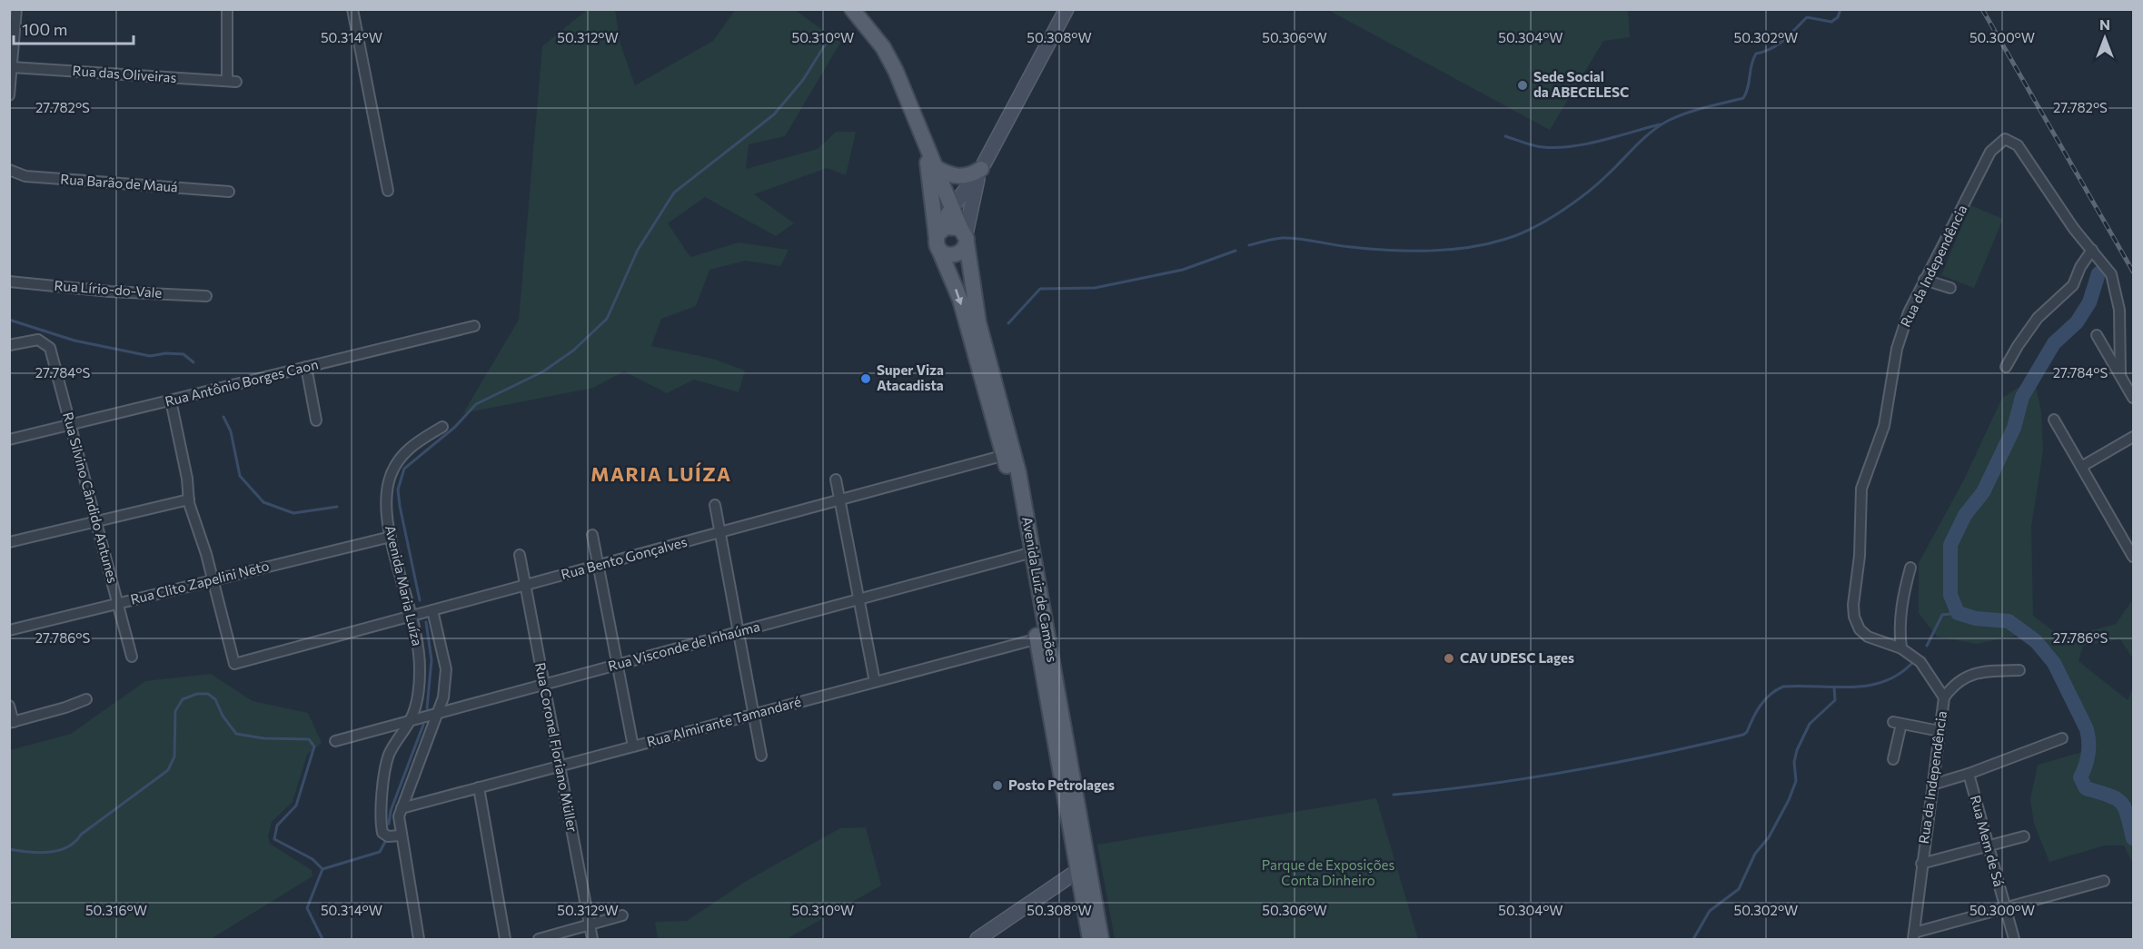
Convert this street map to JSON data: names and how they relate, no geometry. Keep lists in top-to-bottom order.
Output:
{
  "streets": {
    "main road": ["Avenida Luiz de Camões"],
    "street": [
      "Rua das Oliveiras",
      "Rua Barão de Mauá",
      "Rua da Independência",
      "Rua Lírio-do-Vale",
      "Rua Antônio Borges Caon",
      "Rua Silvino Cândido Antunes",
      "Rua Bento Gonçalves",
      "Rua Clito Zapelini Neto",
      "Avenida Maria Luíza",
      "Rua Visconde de Inhaúma",
      "Rua Almirante Tamandaré",
      "Rua Coronel Floriano Müller",
      "Rua Mem de Sá"
    ]
  },
  "crossings": [
    ["Rua Antônio Borges Caon", "Rua Silvino Cândido Antunes"],
    ["Rua Silvino Cândido Antunes", "Rua Clito Zapelini Neto"],
    ["Rua Bento Gonçalves", "Rua Clito Zapelini Neto"],
    ["Rua Bento Gonçalves", "Avenida Maria Luíza"],
    ["Rua Bento Gonçalves", "Avenida Luiz de Camões"],
    ["Rua Bento Gonçalves", "Rua Coronel Floriano Müller"],
    ["Rua Clito Zapelini Neto", "Avenida Maria Luíza"],
    ["Avenida Maria Luíza", "Rua Visconde de Inhaúma"],
    ["Avenida Maria Luíza", "Rua Almirante Tamandaré"],
    ["Avenida Luiz de Camões", "Rua Visconde de Inhaúma"],
    ["Avenida Luiz de Camões", "Rua Almirante Tamandaré"],
    ["Rua Visconde de Inhaúma", "Rua Coronel Floriano Müller"],
    ["Rua Almirante Tamandaré", "Rua Coronel Floriano Müller"]
  ],
  "districts": ["MARIA LUÍZA"],
  "parks": ["Parque de Exposições Conta Dinheiro"],
  "places": [
    "Sede Social da ABECELESC",
    "Super Viza Atacadista",
    "CAV UDESC Lages",
    "Posto Petrolages"
  ],
  "scale_bar": "100 m",
  "north": "top",
  "coordinates": [
    "50.314°W",
    "50.312°W",
    "50.310°W",
    "50.308°W",
    "50.306°W",
    "50.304°W",
    "50.302°W",
    "50.300°W",
    "27.782°S",
    "27.784°S",
    "27.786°S",
    "50.316°W"
  ]
}
